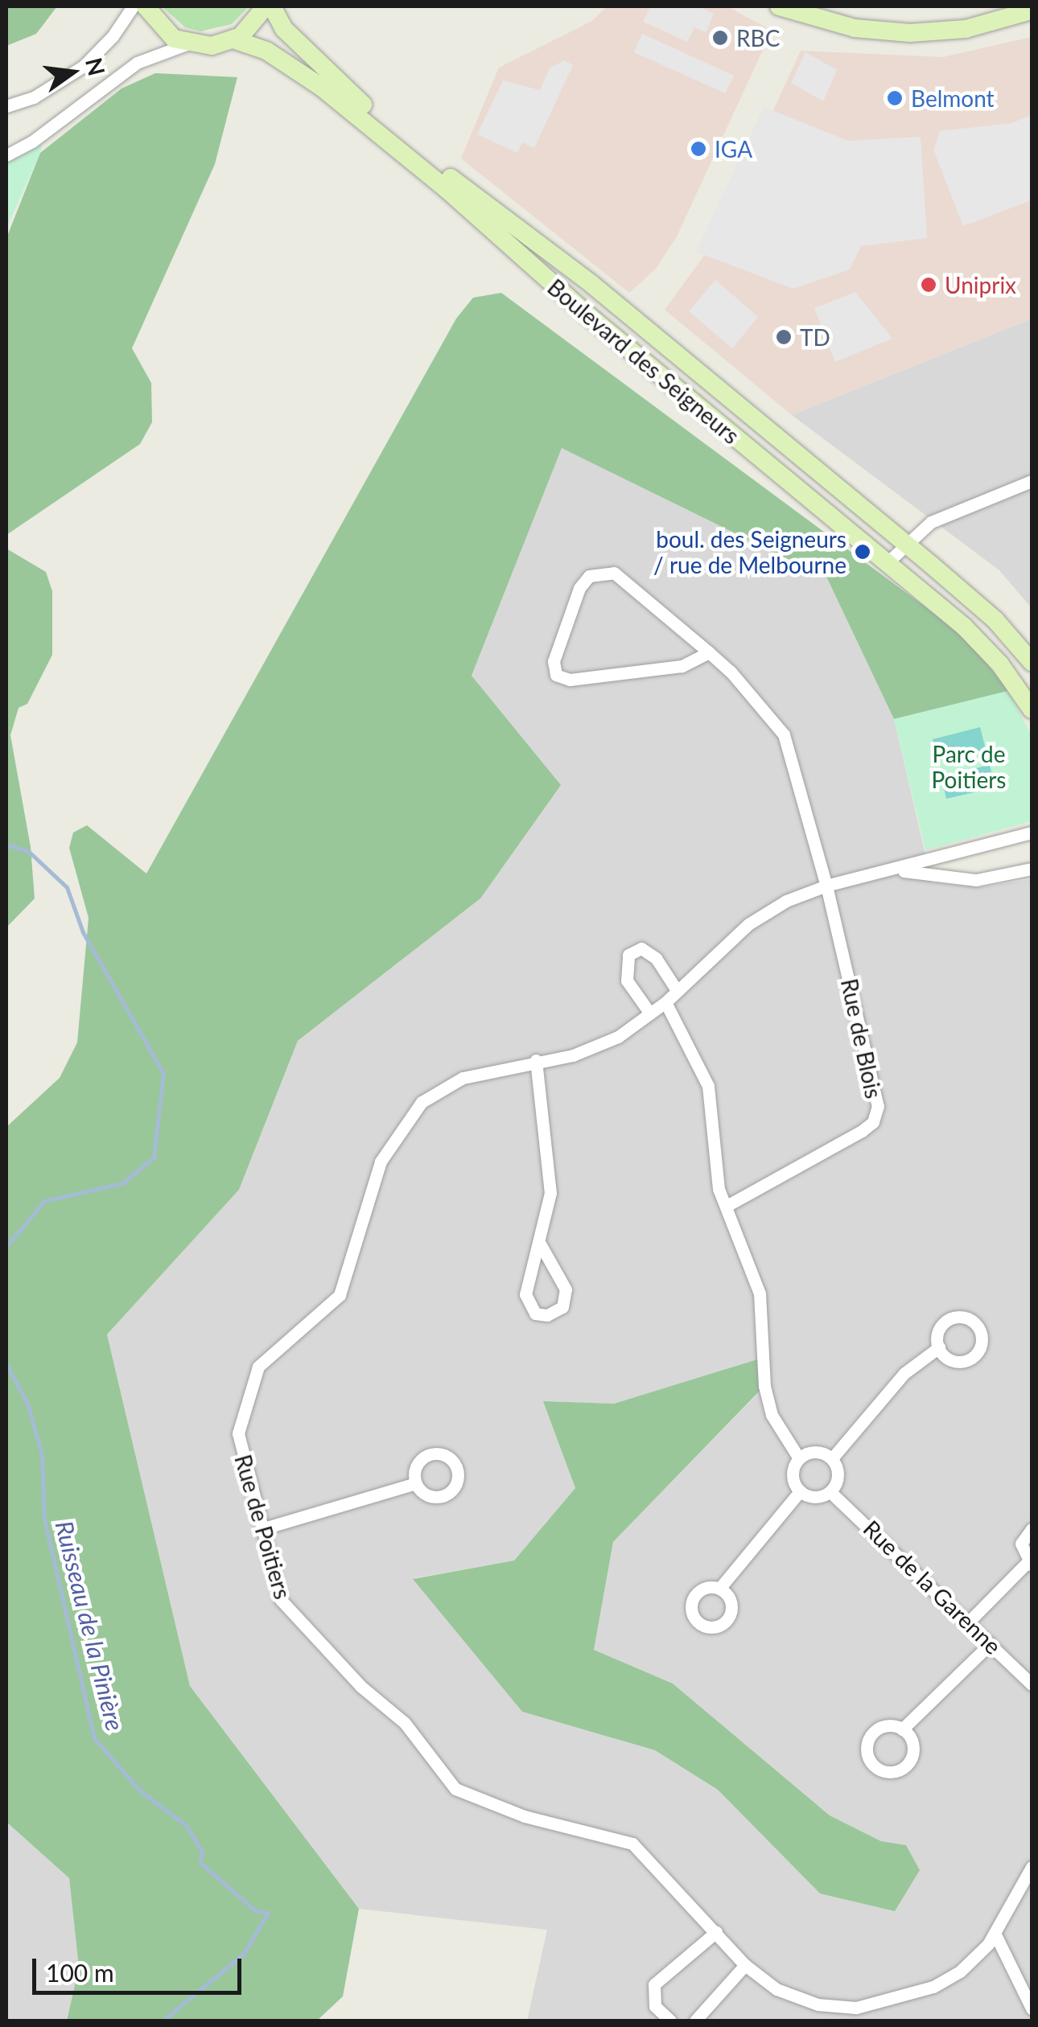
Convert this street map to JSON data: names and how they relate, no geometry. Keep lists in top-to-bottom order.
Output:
{
  "streets": {
    "street": [
      "Boulevard des Seigneurs",
      "Rue de Blois",
      "Rue de Poitiers",
      "Rue de la Garenne"
    ]
  },
  "crossings": [
    ["Rue de Blois", "Rue de Poitiers"]
  ],
  "water": ["Ruisseau de la Pinière"],
  "parks": ["Parc de Poitiers"],
  "places": [
    "RBC",
    "Belmont",
    "IGA",
    "Uniprix",
    "TD",
    "boul. des Seigneurs / rue de Melbourne"
  ],
  "scale_bar": "100 m",
  "north": "right"
}
